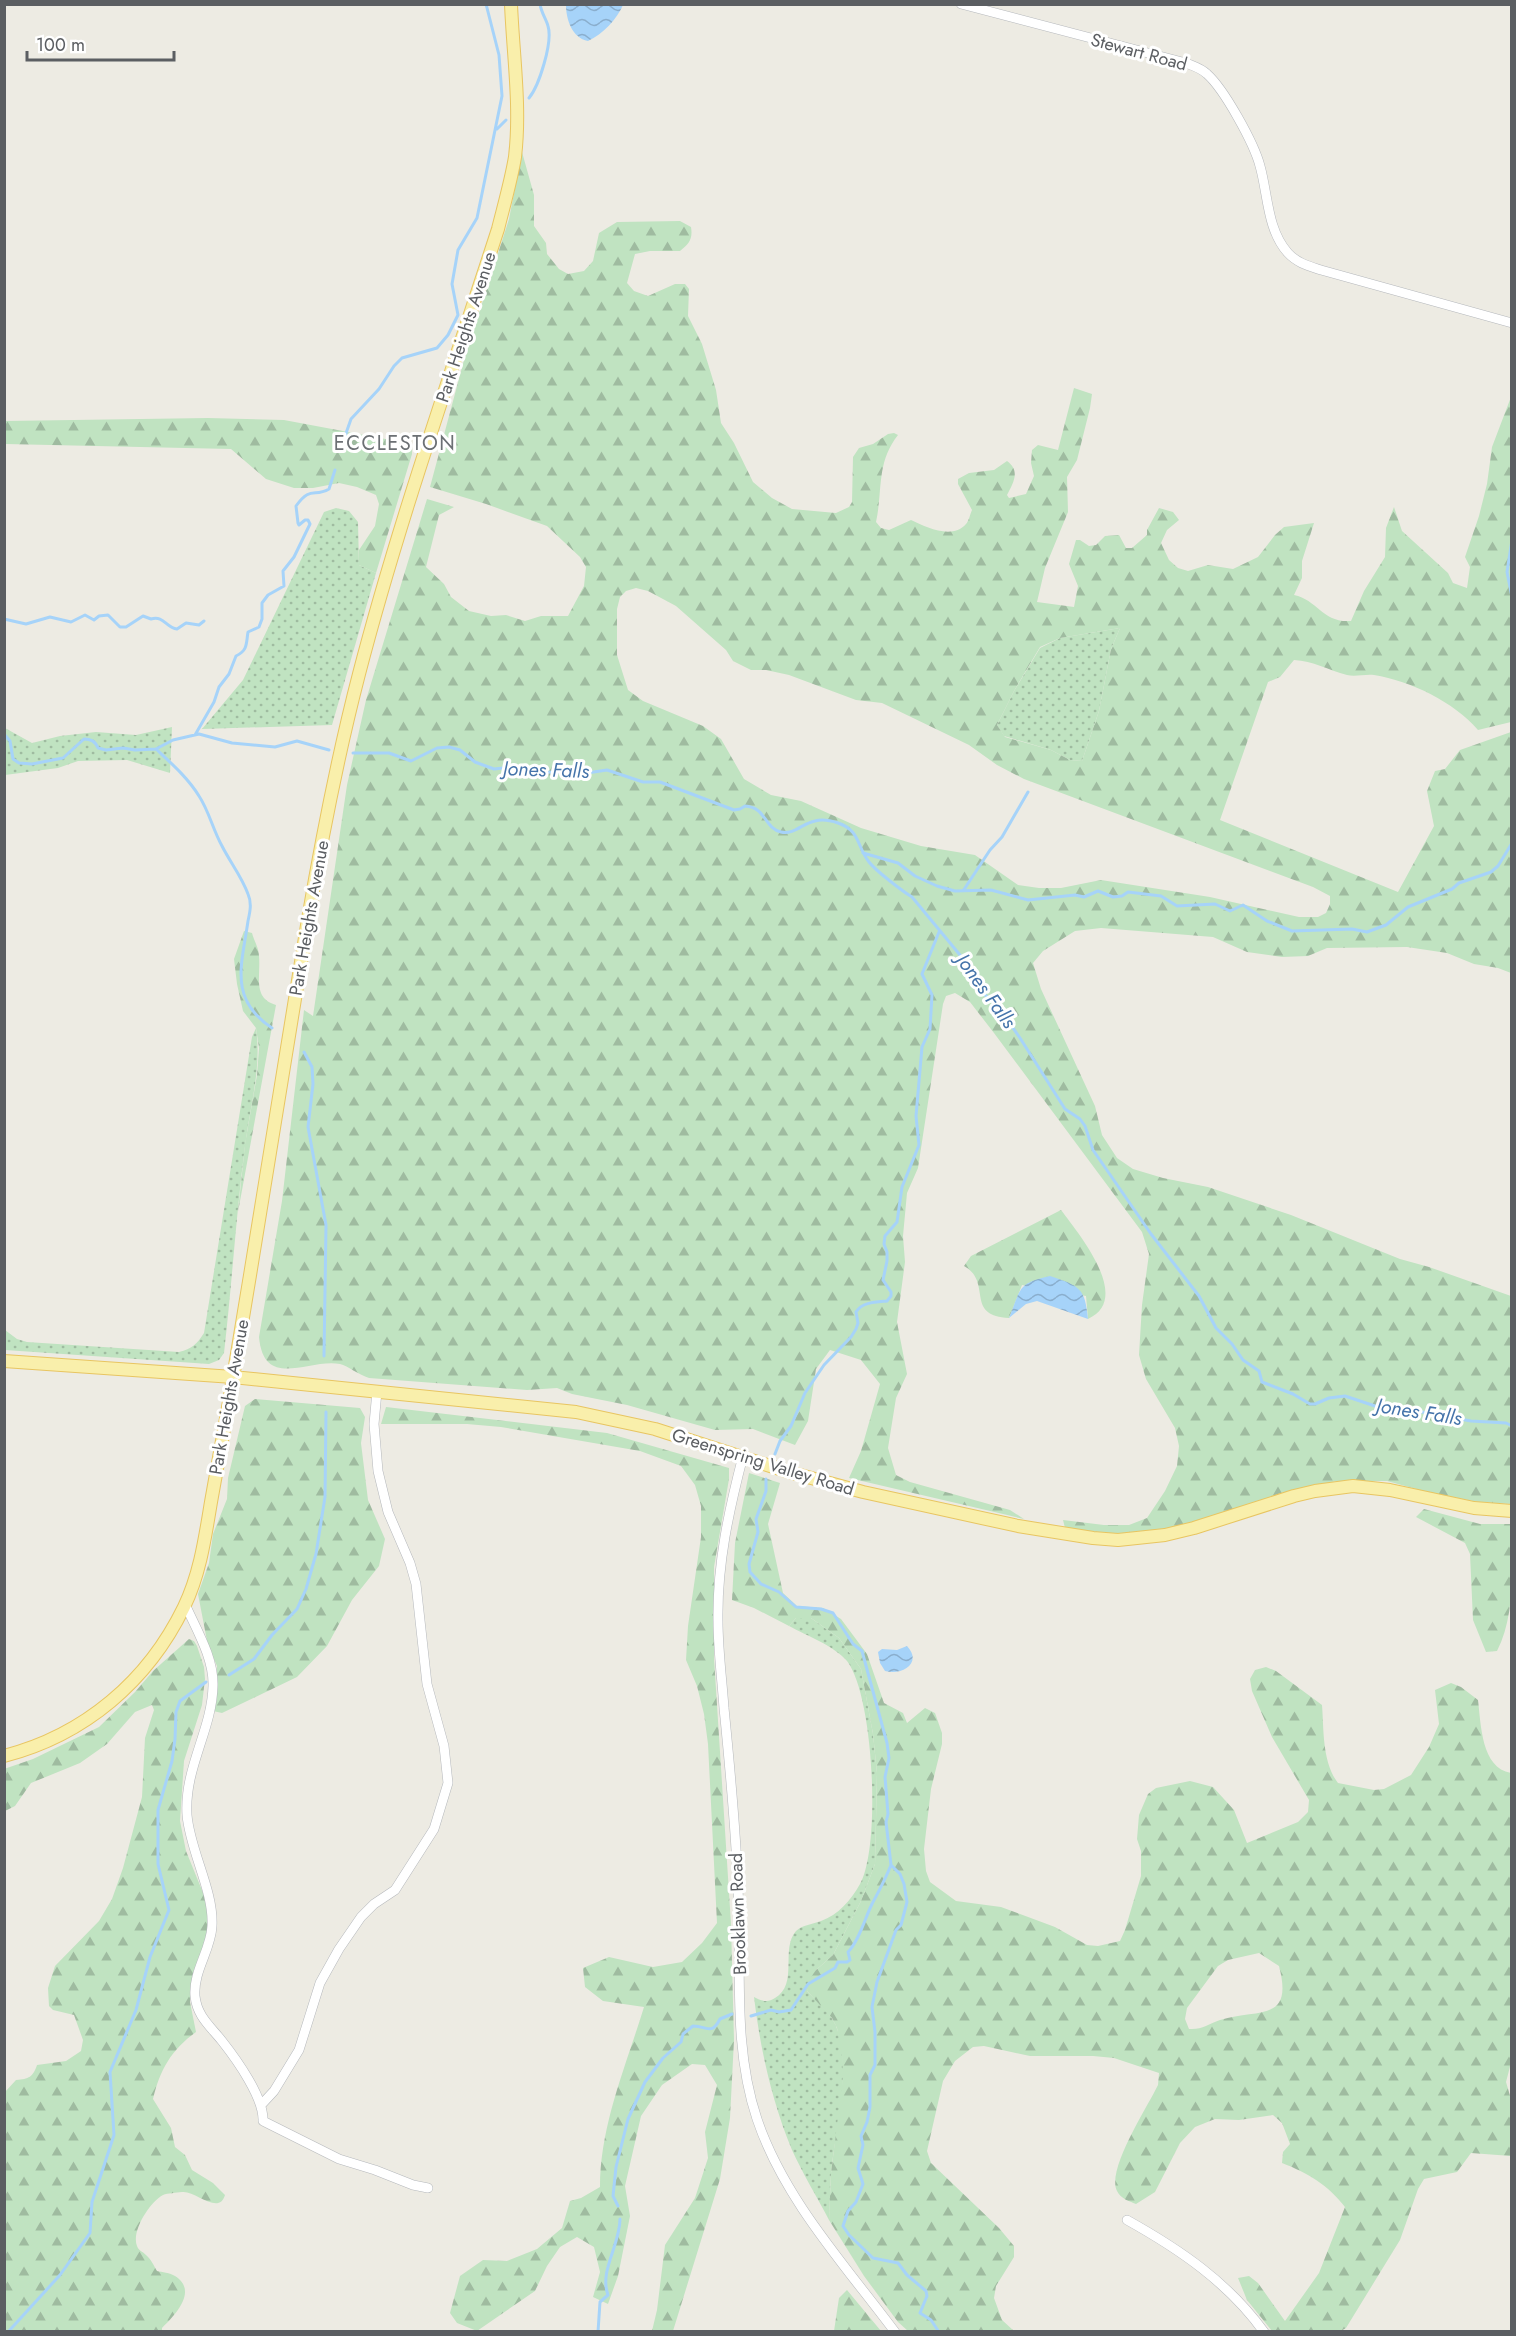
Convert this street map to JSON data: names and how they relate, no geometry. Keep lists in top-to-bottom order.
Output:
{
  "streets": {
    "main road": ["Park Heights Avenue", "Greenspring Valley Road"],
    "street": ["Stewart Road", "Brooklawn Road"]
  },
  "crossings": [
    ["Park Heights Avenue", "Greenspring Valley Road"],
    ["Greenspring Valley Road", "Brooklawn Road"]
  ],
  "districts": ["ECCLESTON"],
  "water": ["Jones Falls"],
  "scale_bar": "100 m"
}
